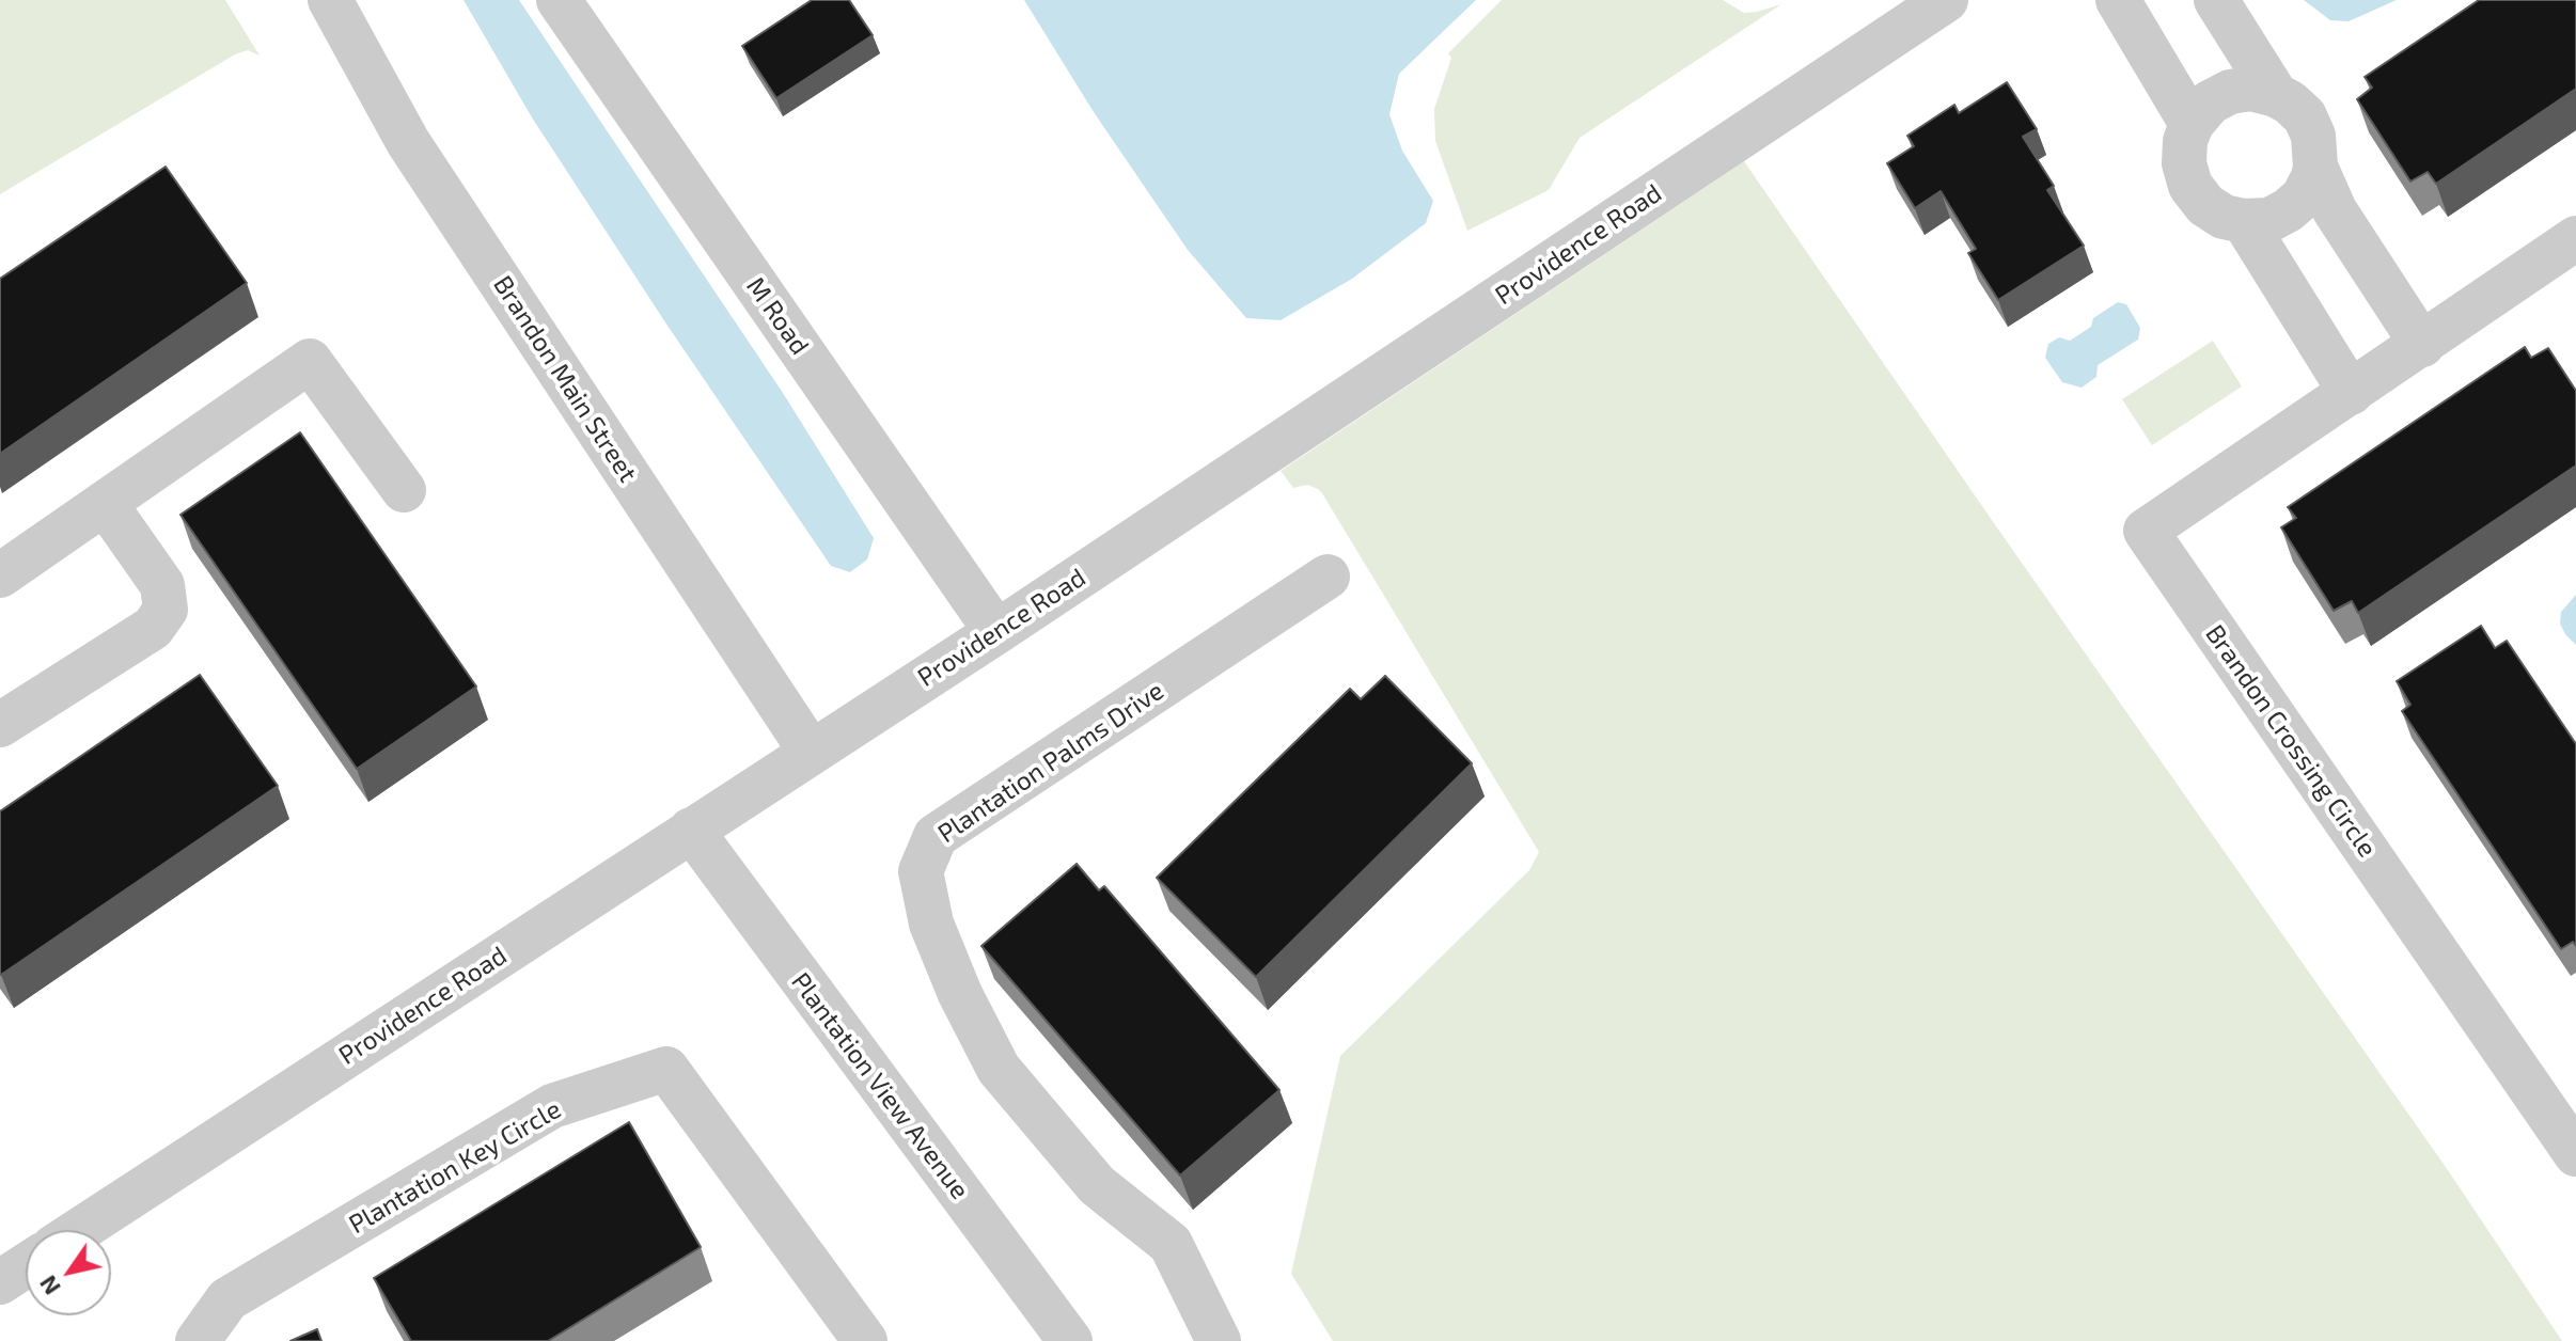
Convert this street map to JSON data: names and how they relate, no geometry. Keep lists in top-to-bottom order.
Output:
{
  "streets": {
    "street": [
      "Providence Road",
      "M Road",
      "Brandon Main Street",
      "Brandon Crossing Circle",
      "Plantation Palms Drive",
      "Plantation View Avenue",
      "Plantation Key Circle"
    ]
  },
  "crossings": [
    ["Providence Road", "M Road"],
    ["Providence Road", "Brandon Main Street"],
    ["Providence Road", "Plantation View Avenue"]
  ],
  "north": "bottom left"
}
